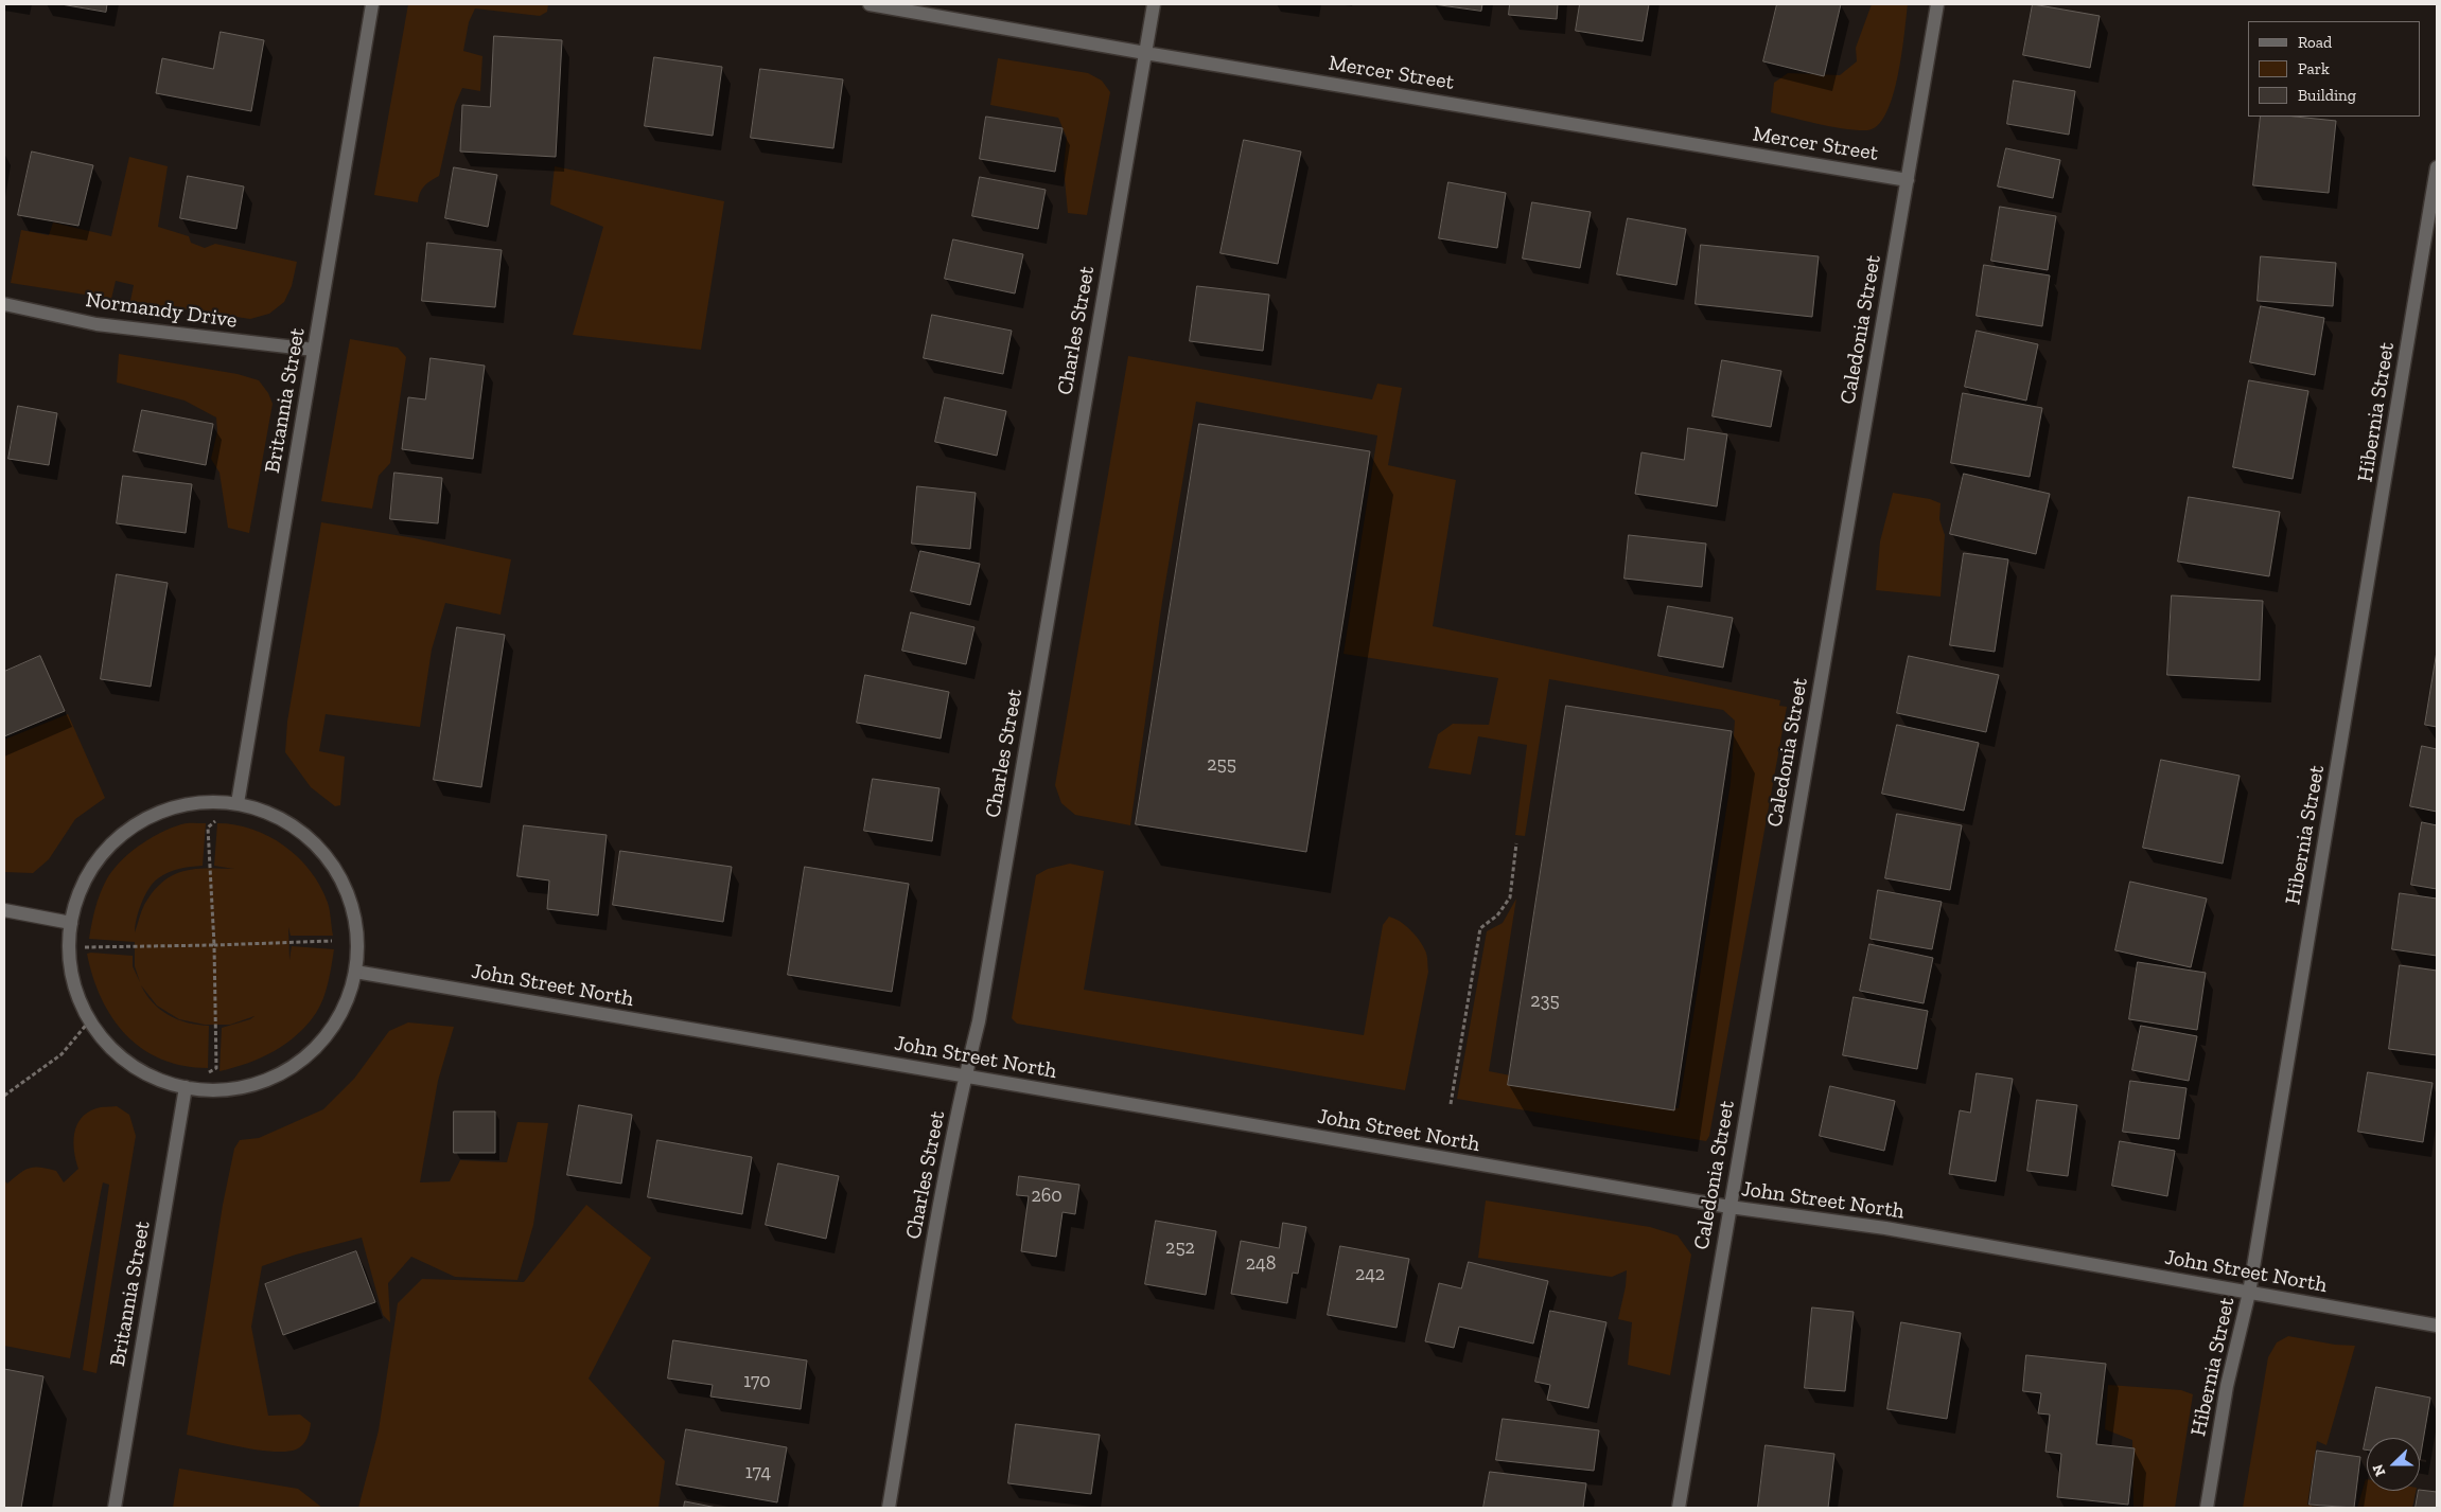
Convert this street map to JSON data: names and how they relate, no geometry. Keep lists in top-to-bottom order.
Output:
{
  "streets": {
    "street": [
      "Mercer Street",
      "Normandy Drive",
      "Caledonia Street",
      "Charles Street",
      "Britannia Street",
      "Hibernia Street",
      "John Street North"
    ]
  },
  "crossings": [
    ["Mercer Street", "Caledonia Street"],
    ["Mercer Street", "Charles Street"],
    ["Normandy Drive", "Britannia Street"],
    ["Caledonia Street", "John Street North"],
    ["Charles Street", "John Street North"],
    ["Hibernia Street", "John Street North"]
  ],
  "house_numbers": [
    "255",
    "235",
    "260",
    "252",
    "248",
    "242",
    "170",
    "174"
  ],
  "legend": ["Road", "Park", "Building"],
  "north": "left"
}
